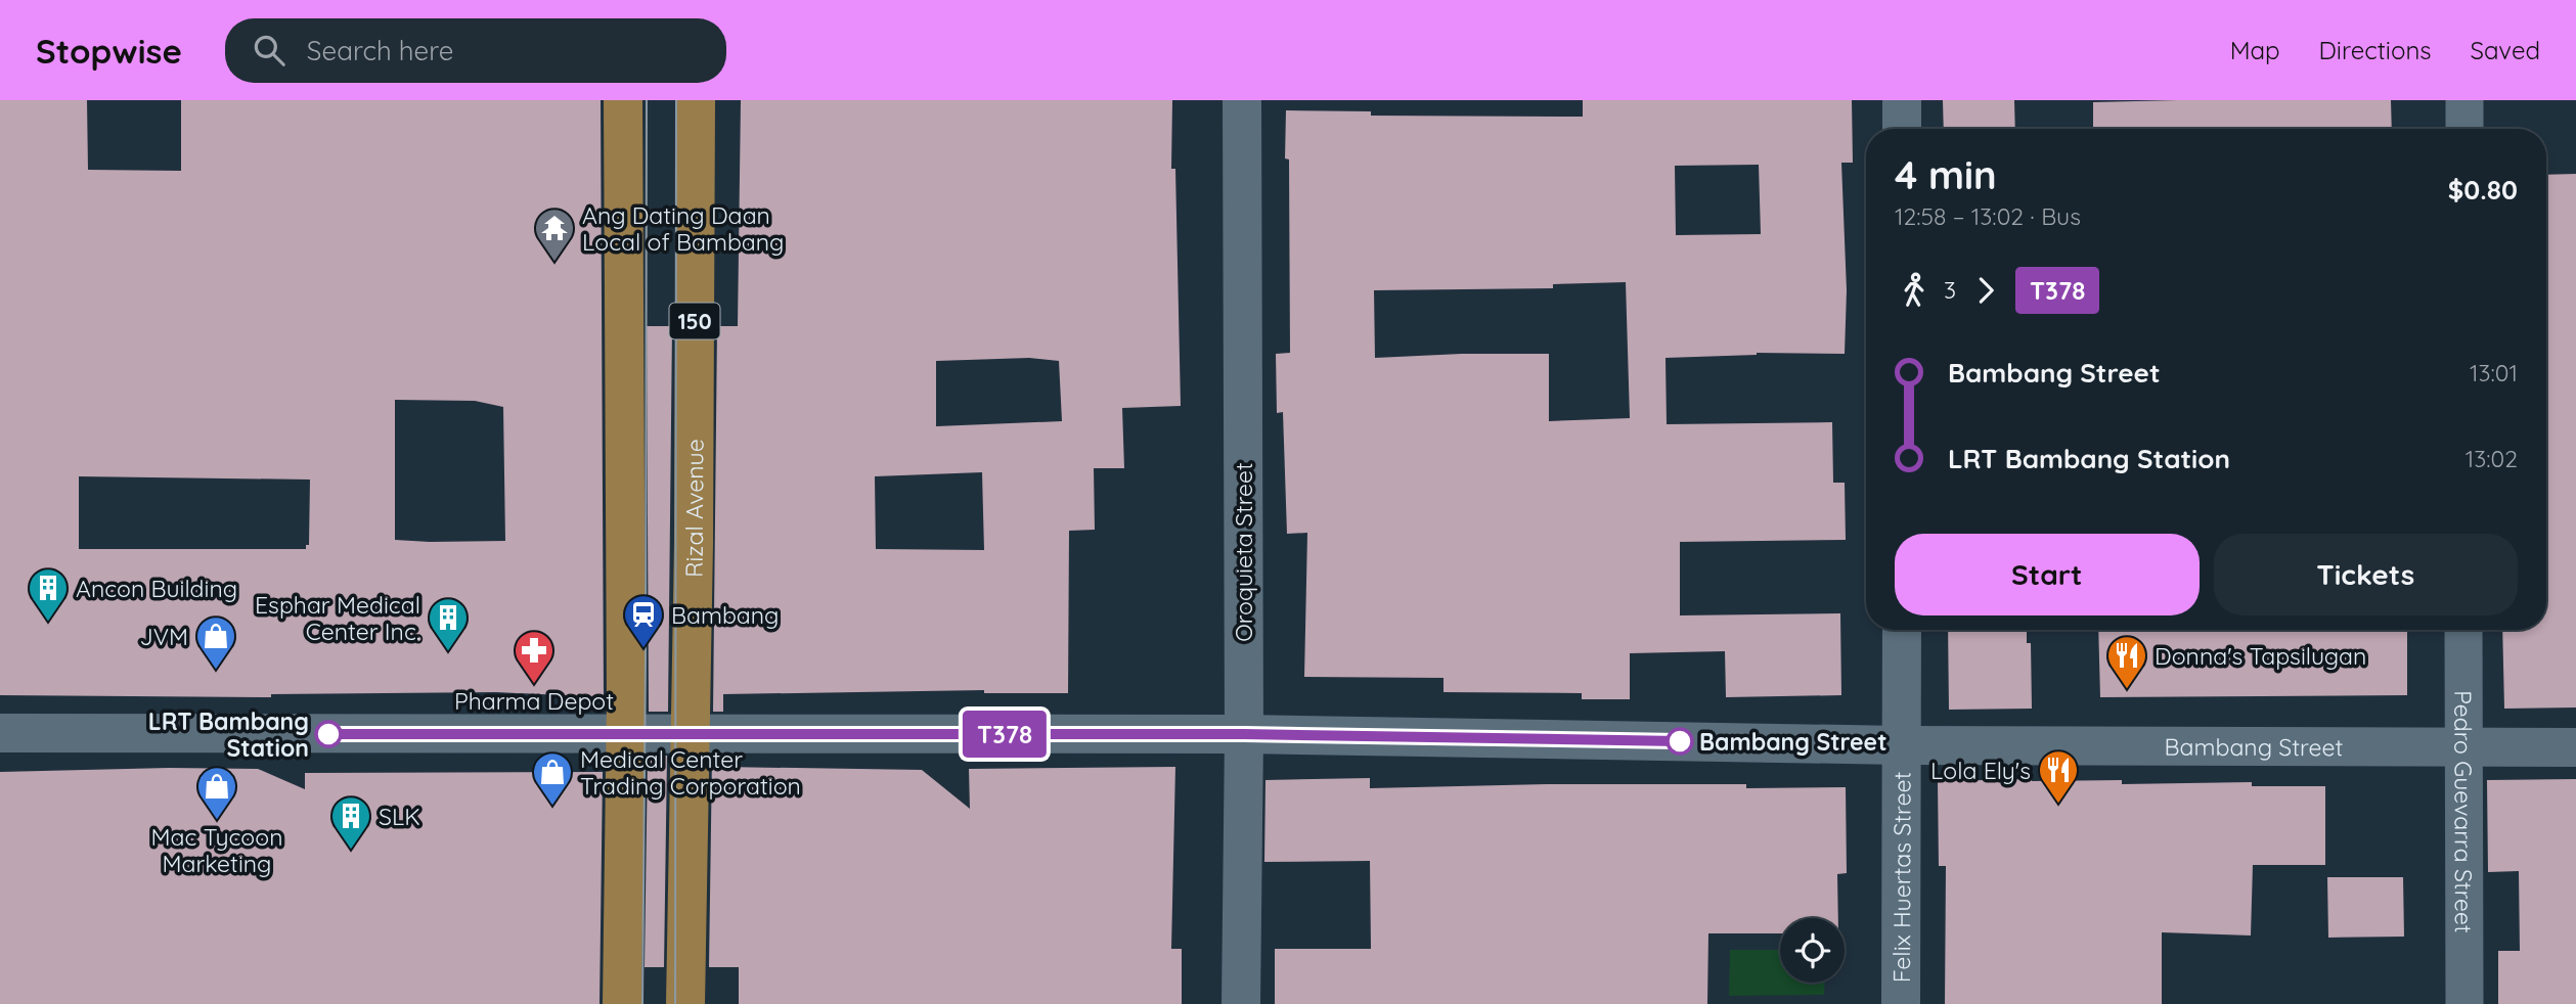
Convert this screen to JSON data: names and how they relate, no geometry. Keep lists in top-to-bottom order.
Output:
{
  "streets": {
    "main road": ["150", "Rizal Avenue"],
    "street": [
      "Oroquieta Street",
      "Bambang Street",
      "Pedro Guevarra Street",
      "Felix Huertas Street"
    ]
  },
  "crossings": [
    ["Rizal Avenue", "Bambang Street"],
    ["Oroquieta Street", "Bambang Street"],
    ["Bambang Street", "Pedro Guevarra Street"],
    ["Bambang Street", "Felix Huertas Street"]
  ],
  "places": {
    "temple": ["Ang Dating Daan Local of Bambang"],
    "building": ["Ancon Building", "Esphar Medical Center Inc.", "SLK"],
    "station": ["Bambang"],
    "shop": ["JVM", "Medical Center Trading Corporation", "Mac Tycoon Marketing"],
    "pharmacy": ["Pharma Depot"],
    "restaurant": ["Donna's Tapsilugan", "Lola Ely's"],
    "other": ["LRT Bambang Station", "Bambang Street"]
  },
  "lines": ["bus line T378"],
  "page": {
    "header": "Stopwise",
    "search": "Search here",
    "nav": ["Map", "Directions", "Saved"],
    "on_map": "T378",
    "heading": ["4 min", "12:58 – 13:02 · Bus", "$0.80"],
    "legs": ["3", "T378"],
    "list": [
      {
        "name": "Bambang Street",
        "value": "13:01"
      },
      {
        "name": "LRT Bambang Station",
        "value": "13:02"
      }
    ],
    "buttons": ["Start", "Tickets"]
  }
}
